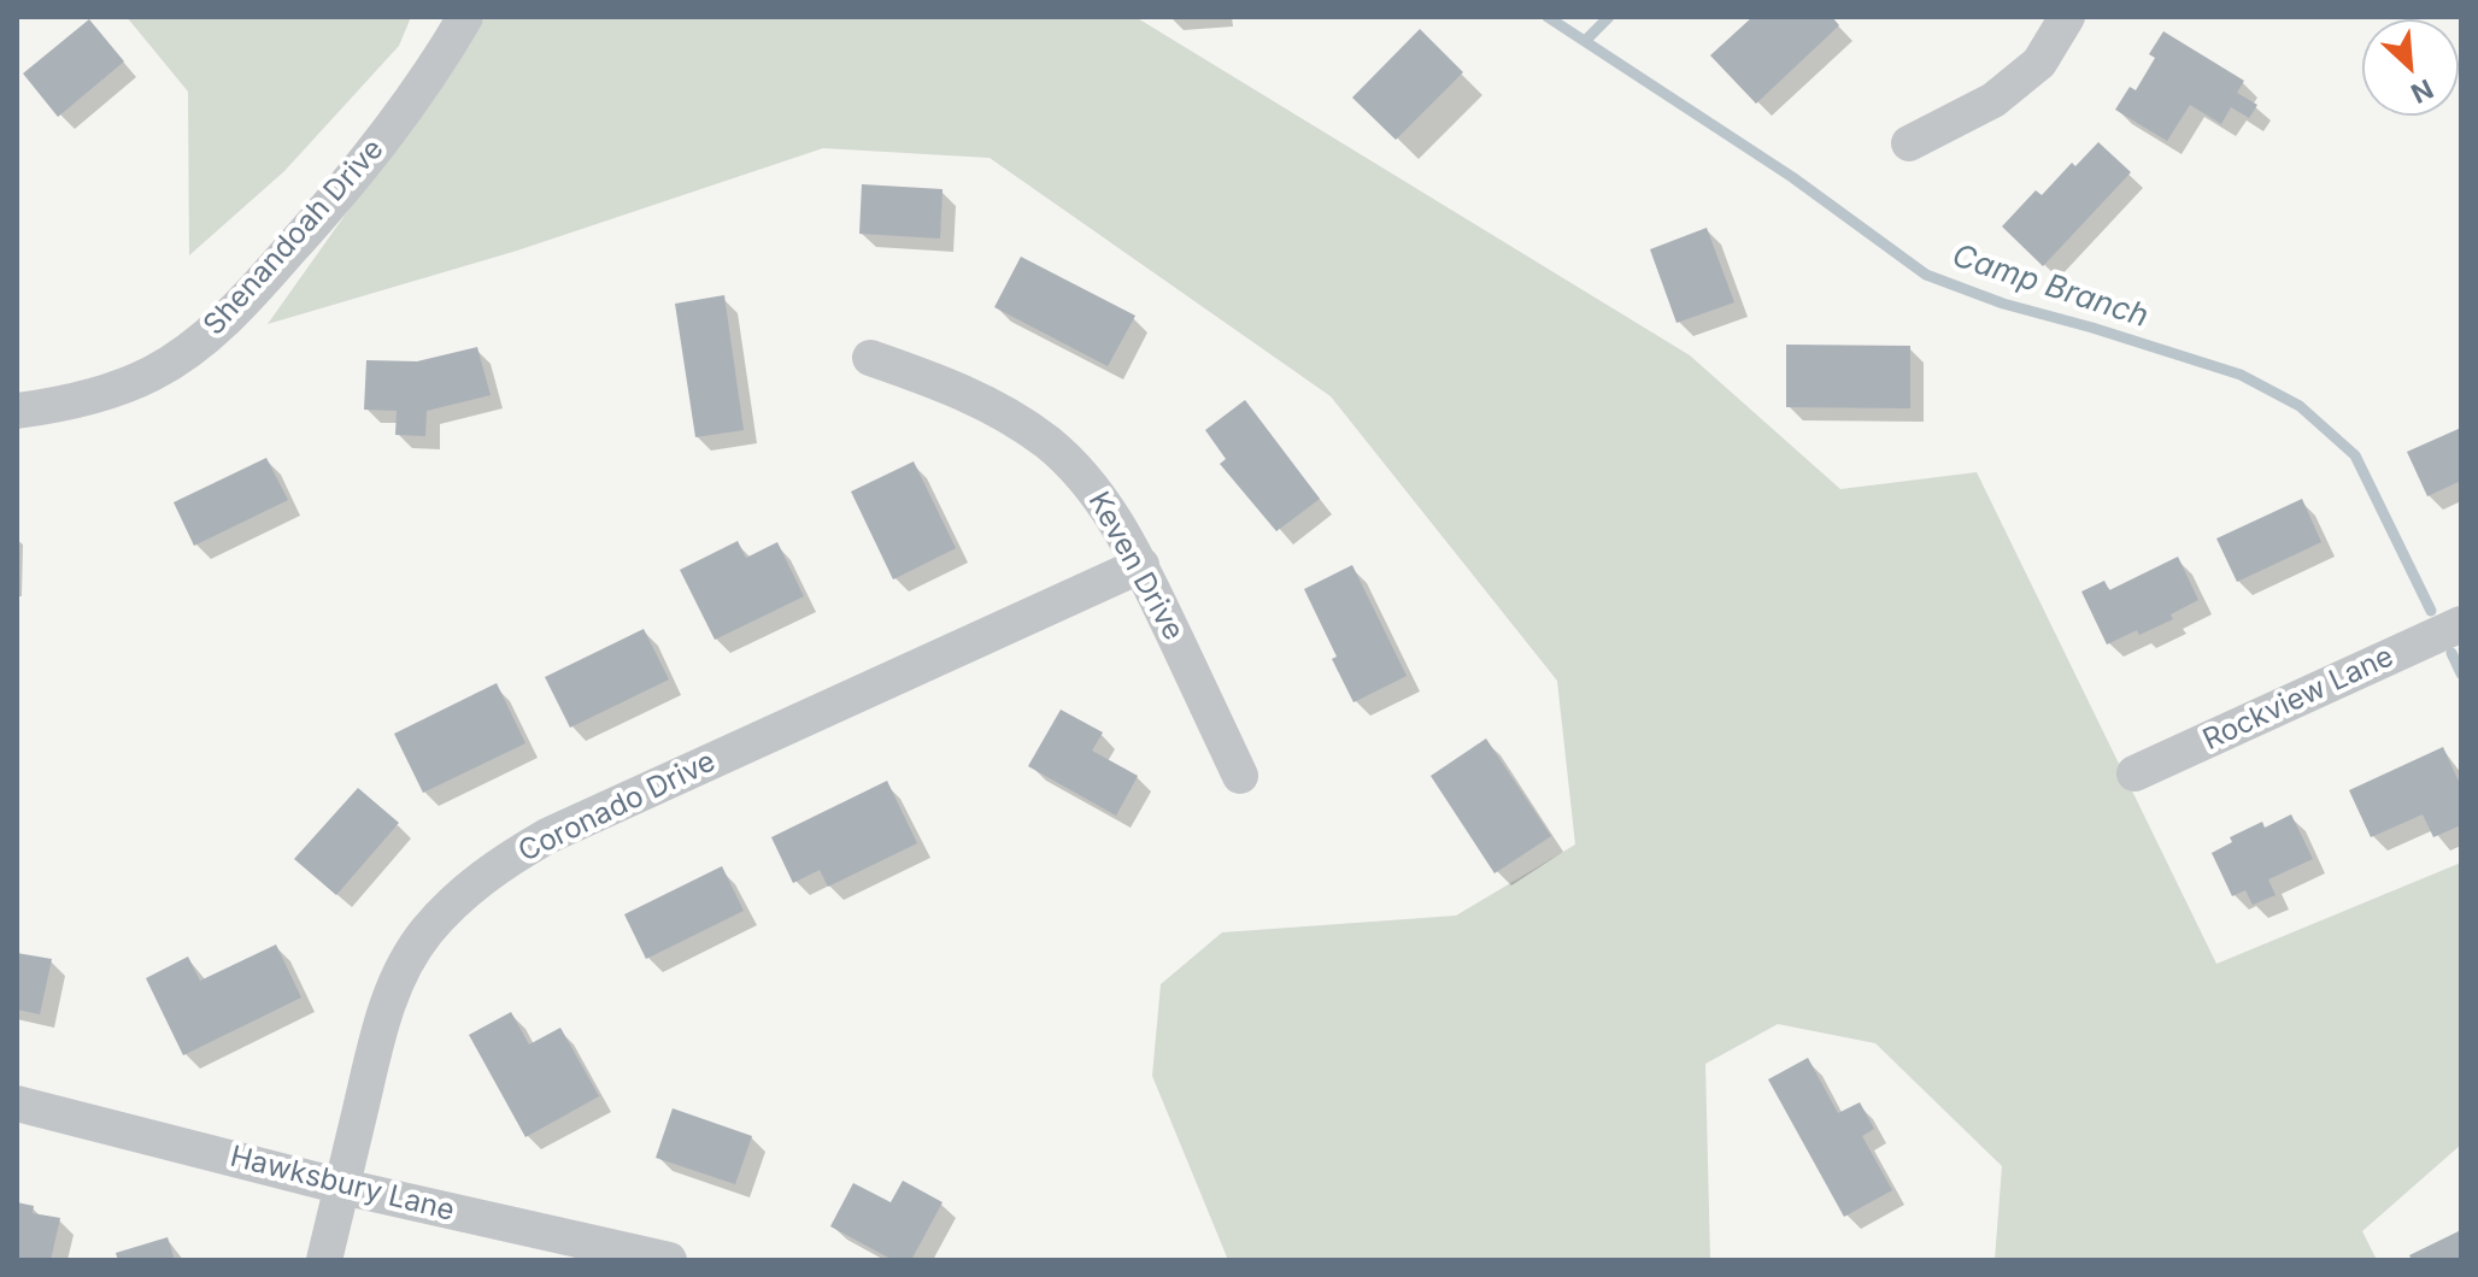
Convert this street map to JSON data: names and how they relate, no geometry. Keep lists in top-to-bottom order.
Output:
{
  "streets": {
    "street": [
      "Shenandoah Drive",
      "Keven Drive",
      "Rockview Lane",
      "Coronado Drive",
      "Hawksbury Lane"
    ]
  },
  "crossings": [
    ["Keven Drive", "Coronado Drive"],
    ["Coronado Drive", "Hawksbury Lane"]
  ],
  "water": ["Camp Branch"],
  "north": "bottom right"
}
